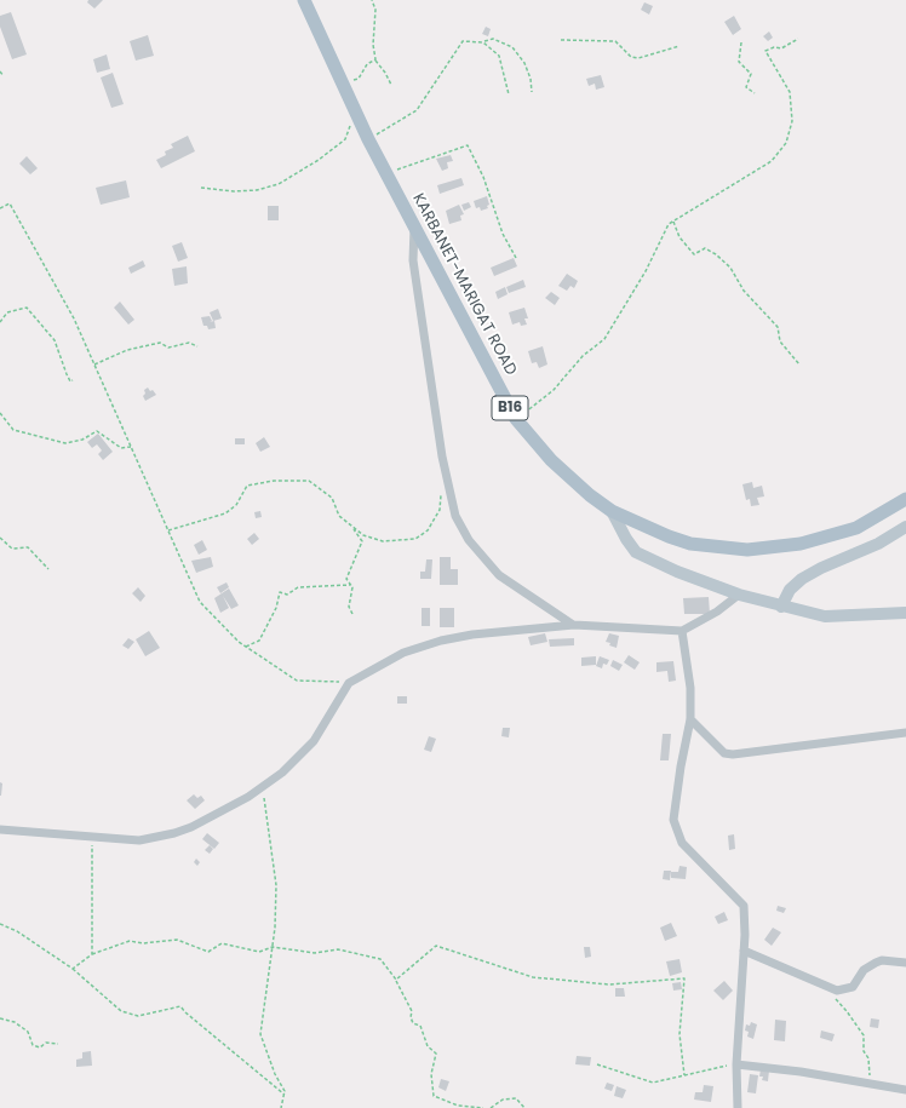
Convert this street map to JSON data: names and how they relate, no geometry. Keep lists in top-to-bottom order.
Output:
{
  "streets": {
    "main road": ["KARBANET-MARIGAT ROAD", "B16"]
  }
}
